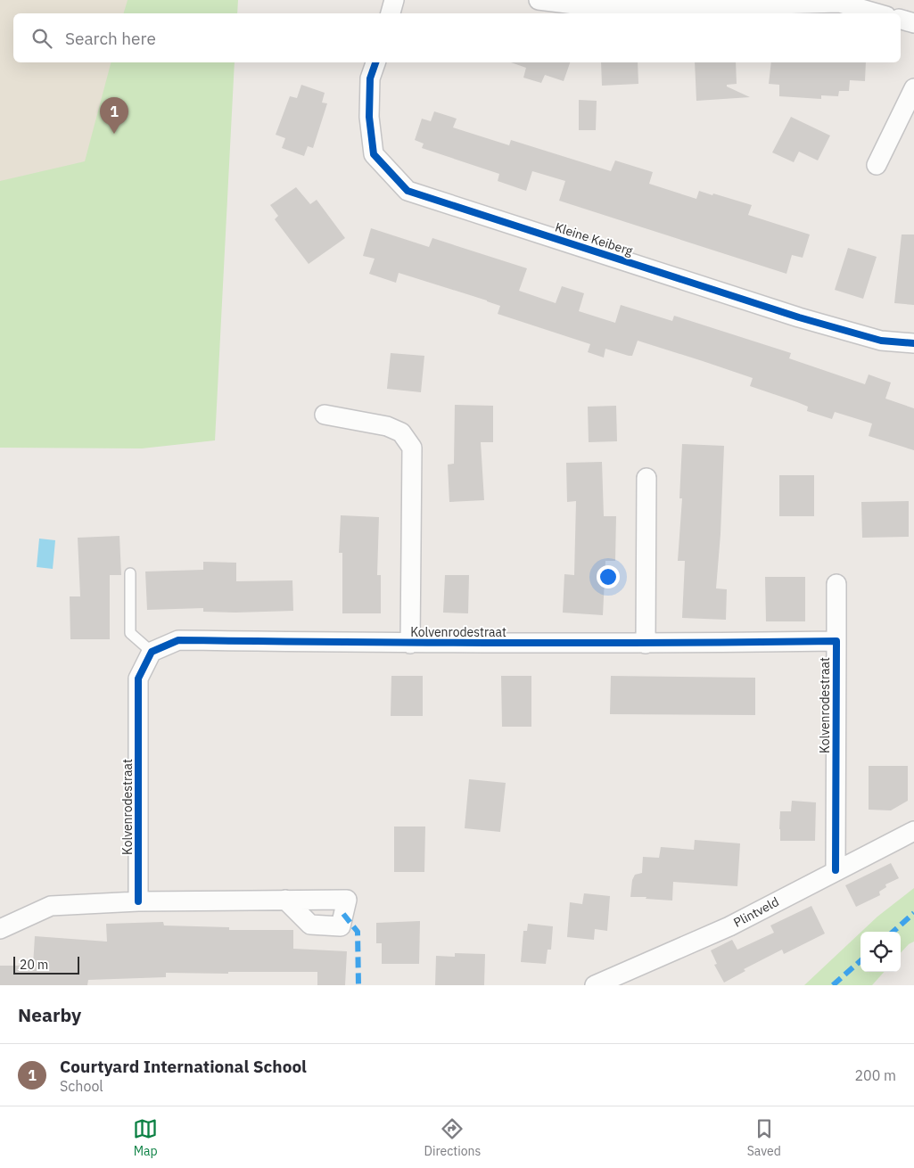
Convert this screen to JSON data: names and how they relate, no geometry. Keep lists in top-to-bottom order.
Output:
{
  "streets": {
    "street": ["Kleine Keiberg", "Kolvenrodestraat", "Plintveld"]
  },
  "crossings": [
    ["Kolvenrodestraat", "Plintveld"]
  ],
  "scale_bar": "20 m",
  "page": {
    "search": "Search here",
    "pins": "1",
    "scale": "20 m",
    "heading": "Nearby",
    "list": [
      {
        "mark": "1",
        "name": "Courtyard International School",
        "note": "School",
        "value": "200 m"
      }
    ],
    "nav": ["Map", "Directions", "Saved"]
  }
}
